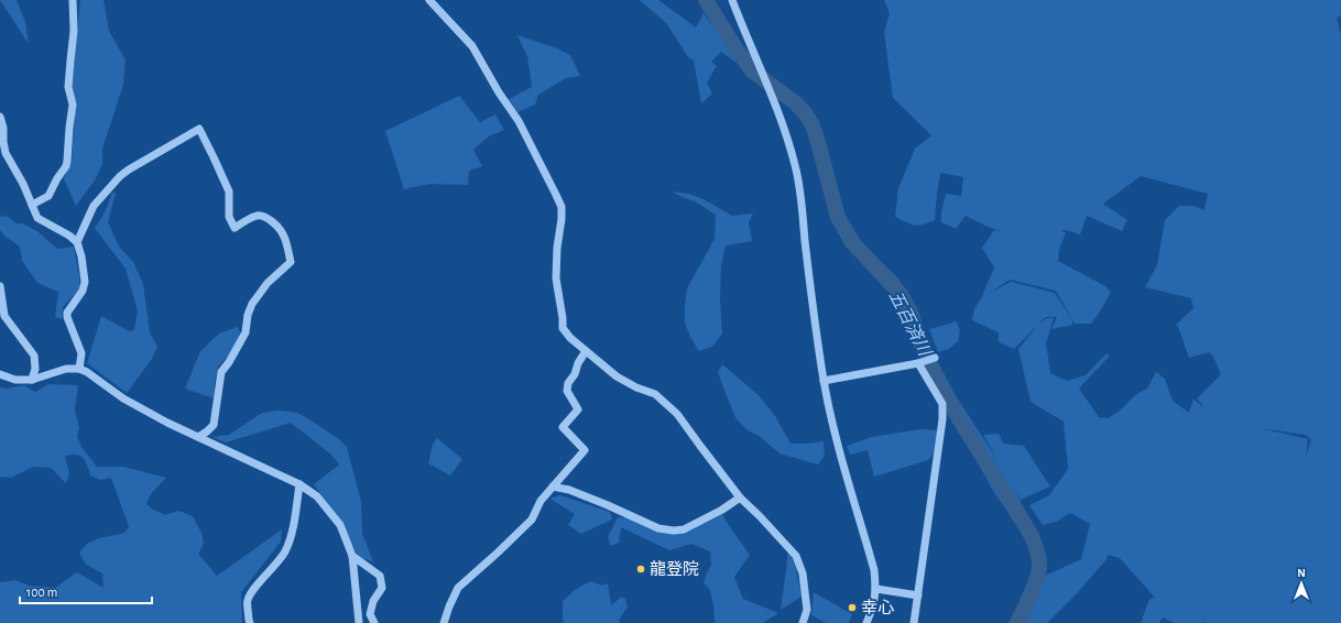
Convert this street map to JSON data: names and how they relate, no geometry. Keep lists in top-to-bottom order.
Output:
{
  "water": ["五百済川"],
  "places": ["龍登院", "幸心"],
  "scale_bar": "100 m",
  "north": "top"
}
